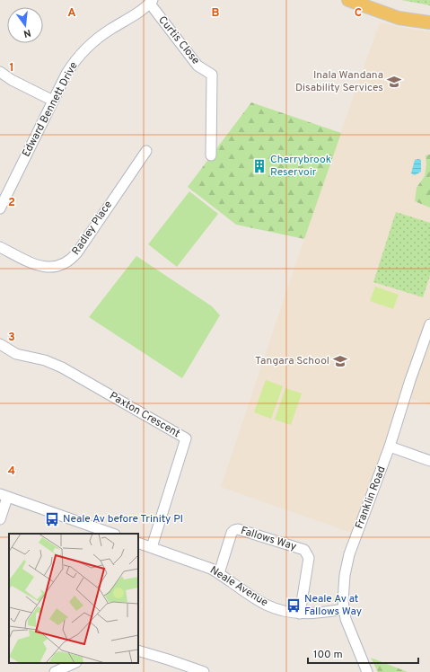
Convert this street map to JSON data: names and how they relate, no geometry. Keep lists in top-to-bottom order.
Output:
{
  "streets": {
    "street": [
      "Curtis Close",
      "Edward Bennett Drive",
      "Radley Place",
      "Paxton Crescent",
      "Franklin Road",
      "Fallows Way",
      "Neale Avenue"
    ]
  },
  "crossings": [
    ["Curtis Close", "Edward Bennett Drive"],
    ["Paxton Crescent", "Neale Avenue"],
    ["Franklin Road", "Neale Avenue"],
    ["Fallows Way", "Neale Avenue"]
  ],
  "places": {
    "school or university": ["Inala Wandana Disability Services", "Tangara School"],
    "building": ["Cherrybrook Reservoir"],
    "bus stop": ["Neale Av before Trinity Pl", "Neale Av at Fallows Way"]
  },
  "scale_bar": "100 m",
  "north": "bottom",
  "grid": {
    "columns": ["A", "B", "C"],
    "rows": [
      "1",
      "2",
      "3",
      "4"
    ]
  }
}
